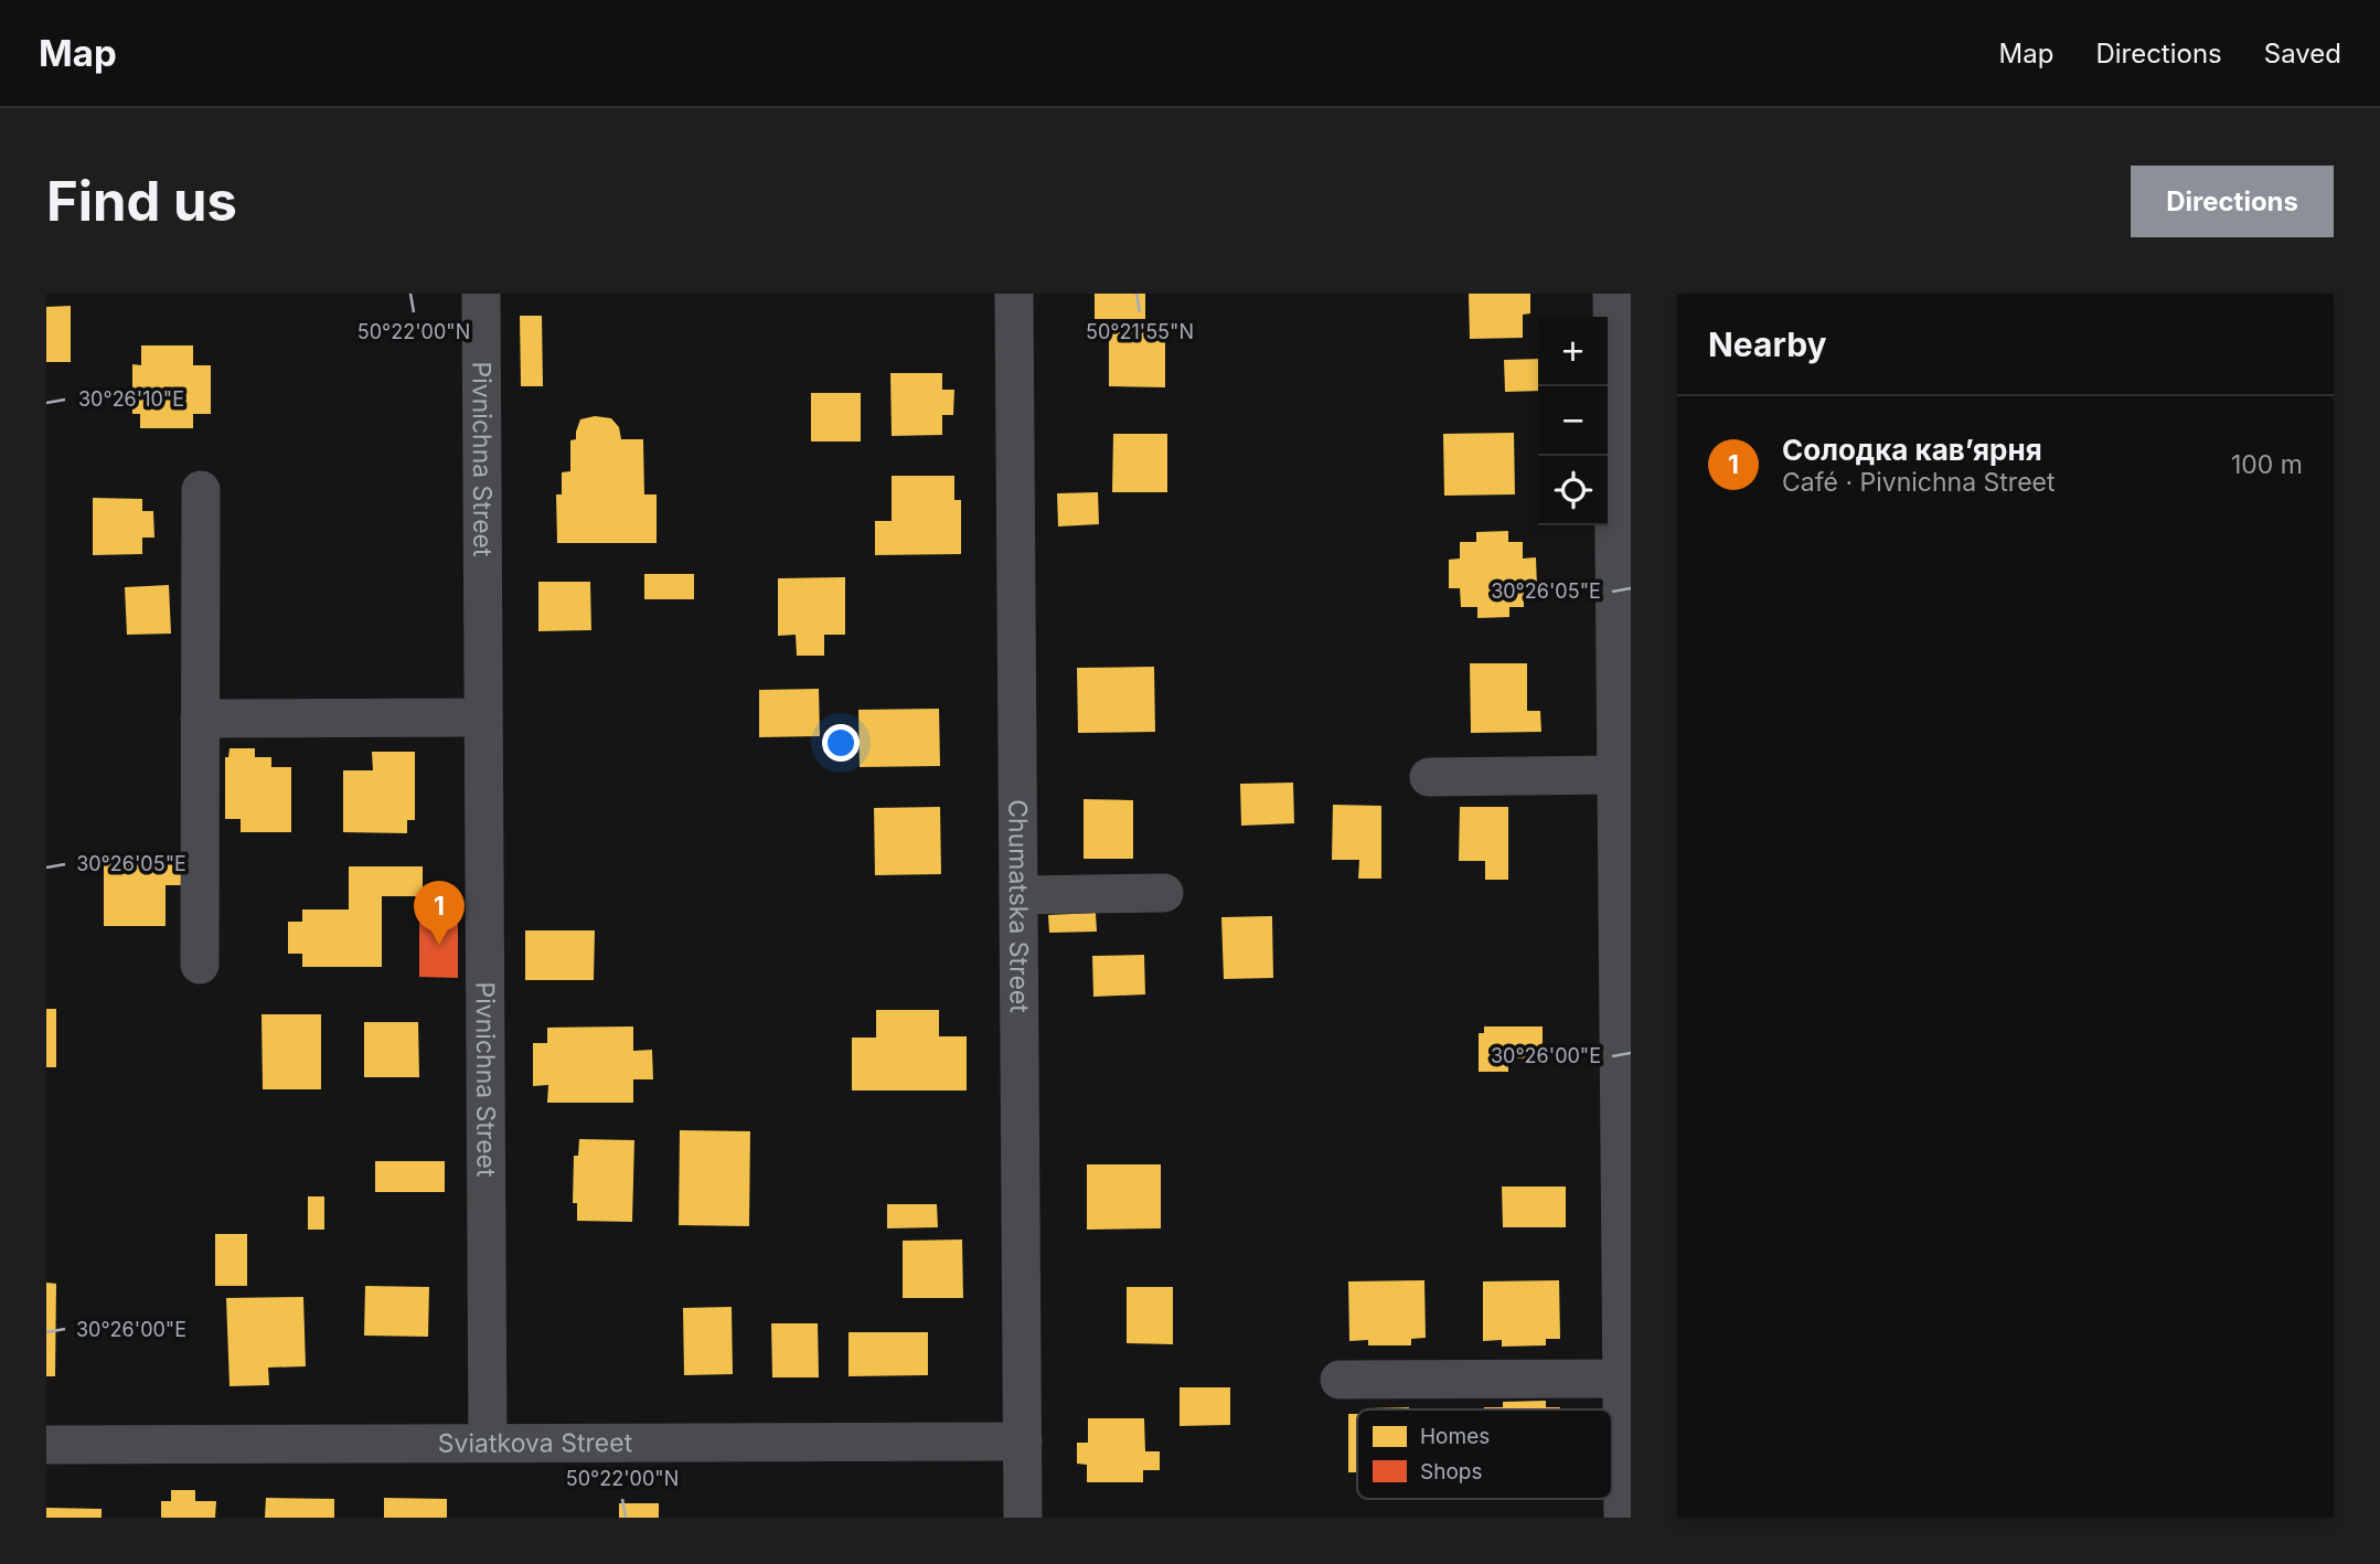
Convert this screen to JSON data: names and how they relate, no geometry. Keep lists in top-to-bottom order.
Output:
{
  "streets": {
    "street": ["Pivnichna Street", "Chumatska Street", "Sviatkova Street"]
  },
  "crossings": [
    ["Pivnichna Street", "Sviatkova Street"],
    ["Chumatska Street", "Sviatkova Street"]
  ],
  "legend": ["Homes", "Shops"],
  "page": {
    "header": "Map",
    "nav": ["Map", "Directions", "Saved"],
    "buttons": "Directions",
    "title": "Find us",
    "heading": "Nearby",
    "map_buttons": ["+", "−"],
    "list": [
      {
        "mark": "1",
        "name": "Солодка кав’ярня",
        "note": "Café · Pivnichna Street",
        "value": "100 m"
      }
    ],
    "pins": "1"
  },
  "coordinates": [
    "50°22'00\"N",
    "50°21'55\"N",
    "30°26'10\"E",
    "30°26'05\"E",
    "30°26'00\"E"
  ]
}
